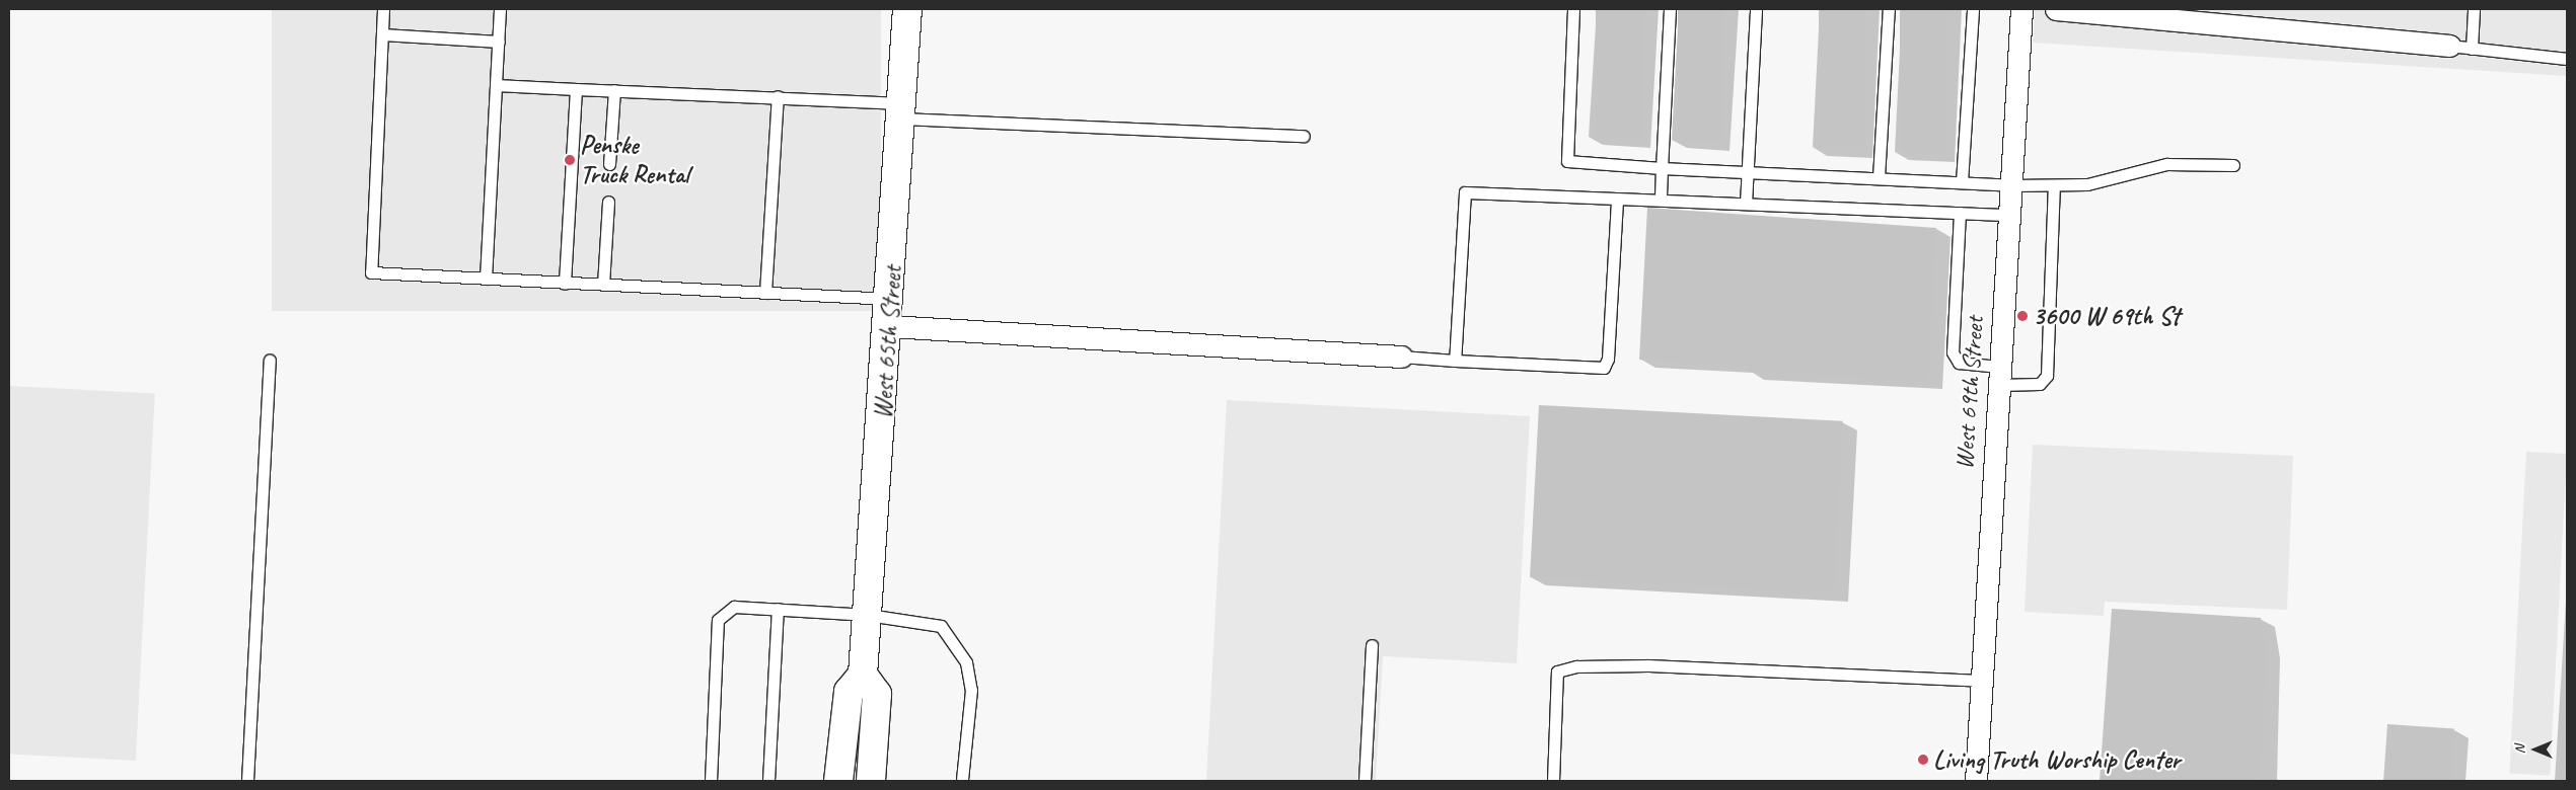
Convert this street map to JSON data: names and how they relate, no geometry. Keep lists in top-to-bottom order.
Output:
{
  "streets": {
    "main road": ["West 65th Street"],
    "street": ["West 69th Street"]
  },
  "places": ["Penske Truck Rental", "3600 W 69th St", "Living Truth Worship Center"],
  "north": "left"
}
